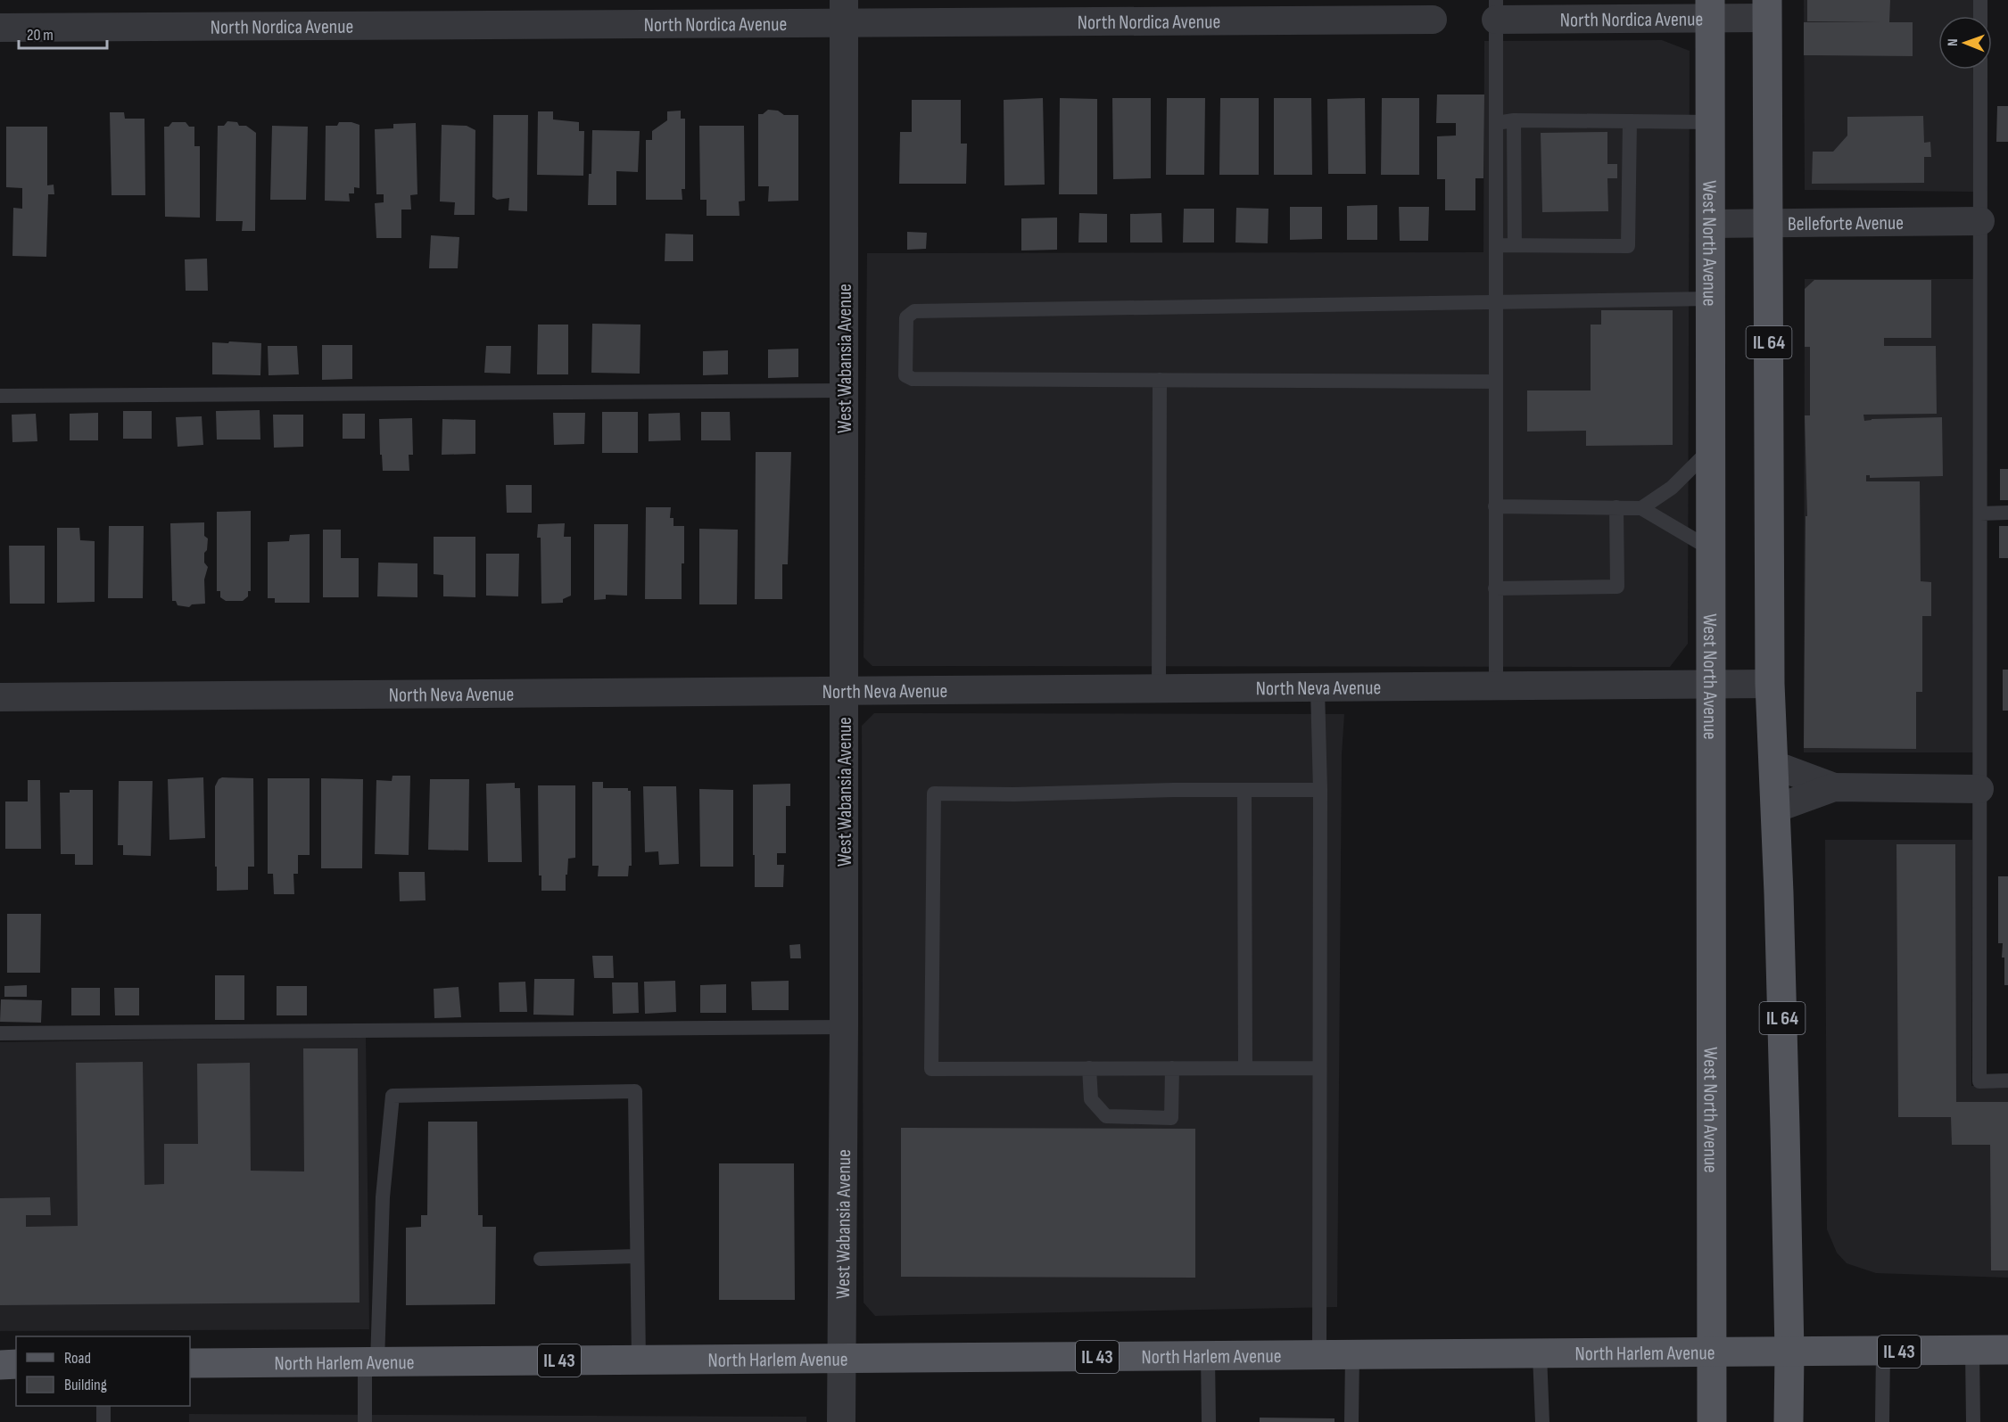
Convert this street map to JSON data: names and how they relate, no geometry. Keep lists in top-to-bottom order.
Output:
{
  "streets": {
    "main road": [
      "West North Avenue",
      "IL 64",
      "IL 43",
      "North Harlem Avenue"
    ],
    "street": [
      "North Nordica Avenue",
      "Belleforte Avenue",
      "West Wabansia Avenue",
      "North Neva Avenue"
    ]
  },
  "crossings": [
    ["North Nordica Avenue", "West North Avenue"],
    ["North Nordica Avenue", "IL 64"],
    ["North Nordica Avenue", "West Wabansia Avenue"],
    ["Belleforte Avenue", "West North Avenue"],
    ["Belleforte Avenue", "IL 64"],
    ["West North Avenue", "North Neva Avenue"],
    ["West North Avenue", "North Harlem Avenue"],
    ["IL 64", "North Neva Avenue"],
    ["IL 64", "North Harlem Avenue"],
    ["West Wabansia Avenue", "North Neva Avenue"],
    ["West Wabansia Avenue", "North Harlem Avenue"]
  ],
  "legend": ["Road", "Building"],
  "scale_bar": "20 m",
  "north": "left"
}
